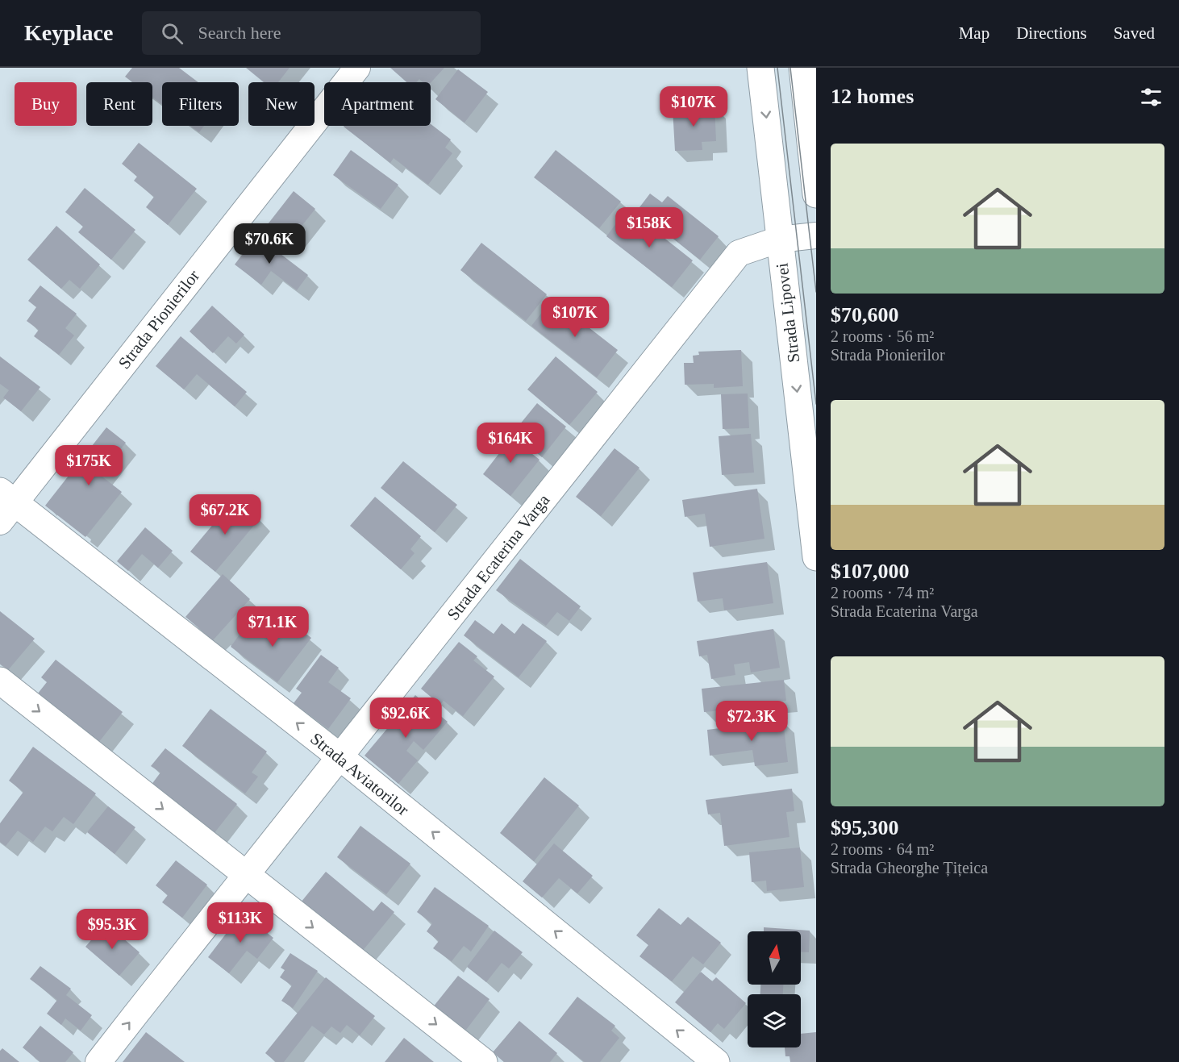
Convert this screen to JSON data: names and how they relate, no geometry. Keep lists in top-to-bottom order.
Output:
{
  "streets": {
    "street": [
      "Strada Lipovei",
      "Strada Pionierilor",
      "Strada Ecaterina Varga",
      "Strada Aviatorilor"
    ]
  },
  "crossings": [
    ["Strada Lipovei", "Strada Ecaterina Varga"],
    ["Strada Pionierilor", "Strada Aviatorilor"],
    ["Strada Ecaterina Varga", "Strada Aviatorilor"]
  ],
  "one_way": ["Strada Lipovei"],
  "north": "top",
  "page": {
    "header": "Keyplace",
    "search": "Search here",
    "nav": ["Map", "Directions", "Saved"],
    "heading": "12 homes",
    "chip": [
      "Buy",
      "Rent",
      "Filters",
      "New",
      "Apartment"
    ],
    "price": [
      "$107K",
      "$158K",
      "$70.6K",
      "$107K",
      "$164K",
      "$175K",
      "$67.2K",
      "$71.1K",
      "$92.6K",
      "$72.3K",
      "$113K",
      "$95.3K"
    ],
    "list": [
      {
        "name": "$70,600",
        "note": "2 rooms · 56 m² · Strada Pionierilor"
      },
      {
        "name": "$107,000",
        "note": "2 rooms · 74 m² · Strada Ecaterina Varga"
      },
      {
        "name": "$95,300",
        "note": "2 rooms · 64 m² · Strada Gheorghe Țițeica"
      }
    ]
  }
}
